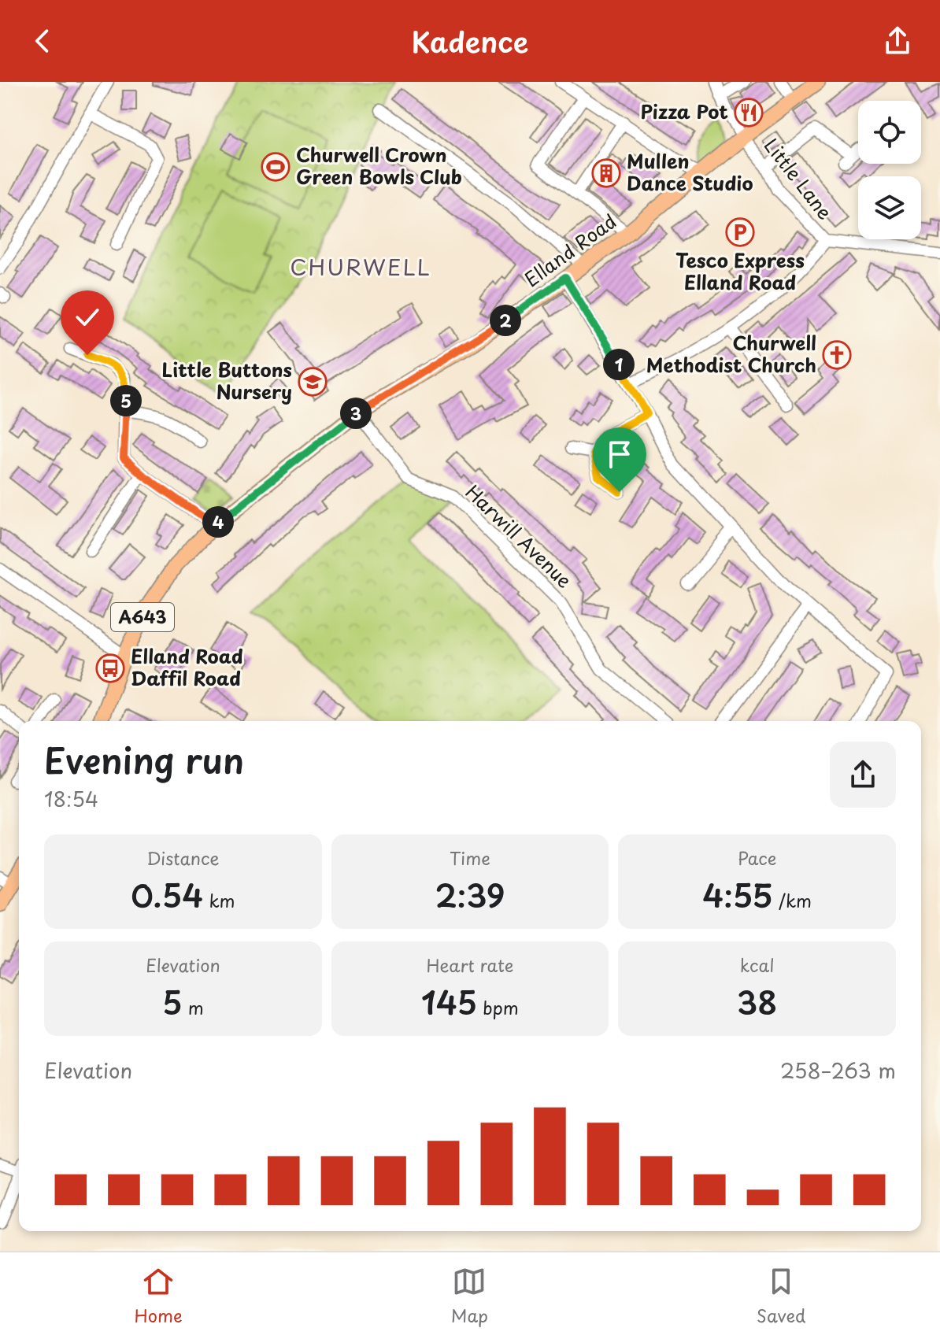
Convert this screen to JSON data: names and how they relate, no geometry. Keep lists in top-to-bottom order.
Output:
{
  "streets": {
    "main road": ["Elland Road", "A643"],
    "street": ["Little Lane", "Harwill Avenue"]
  },
  "crossings": [
    ["Little Lane", "Elland Road"],
    ["Elland Road", "Harwill Avenue"],
    ["Elland Road", "A643"]
  ],
  "districts": ["CHURWELL"],
  "places": {
    "restaurant": ["Pizza Pot"],
    "sports": ["Churwell Crown Green Bowls Club"],
    "building": ["Mullen Dance Studio"],
    "parking": ["Tesco Express Elland Road"],
    "church": ["Churwell Methodist Church"],
    "school or university": ["Little Buttons Nursery"],
    "bus stop": ["Elland Road Daffil Road"]
  },
  "page": {
    "header": "Kadence",
    "pins": [
      "2",
      "1",
      "5",
      "3",
      "4"
    ],
    "heading": ["Evening run", "18:54"],
    "stats": [
      ["Distance", "0.54 km"],
      ["Time", "2:39"],
      ["Pace", "4:55 /km"],
      ["Elevation", "5 m"],
      ["Heart rate", "145 bpm"],
      ["kcal", "38"]
    ],
    "chart": ["Elevation", "258–263 m"],
    "tabs": ["Home", "Map", "Saved"]
  }
}
